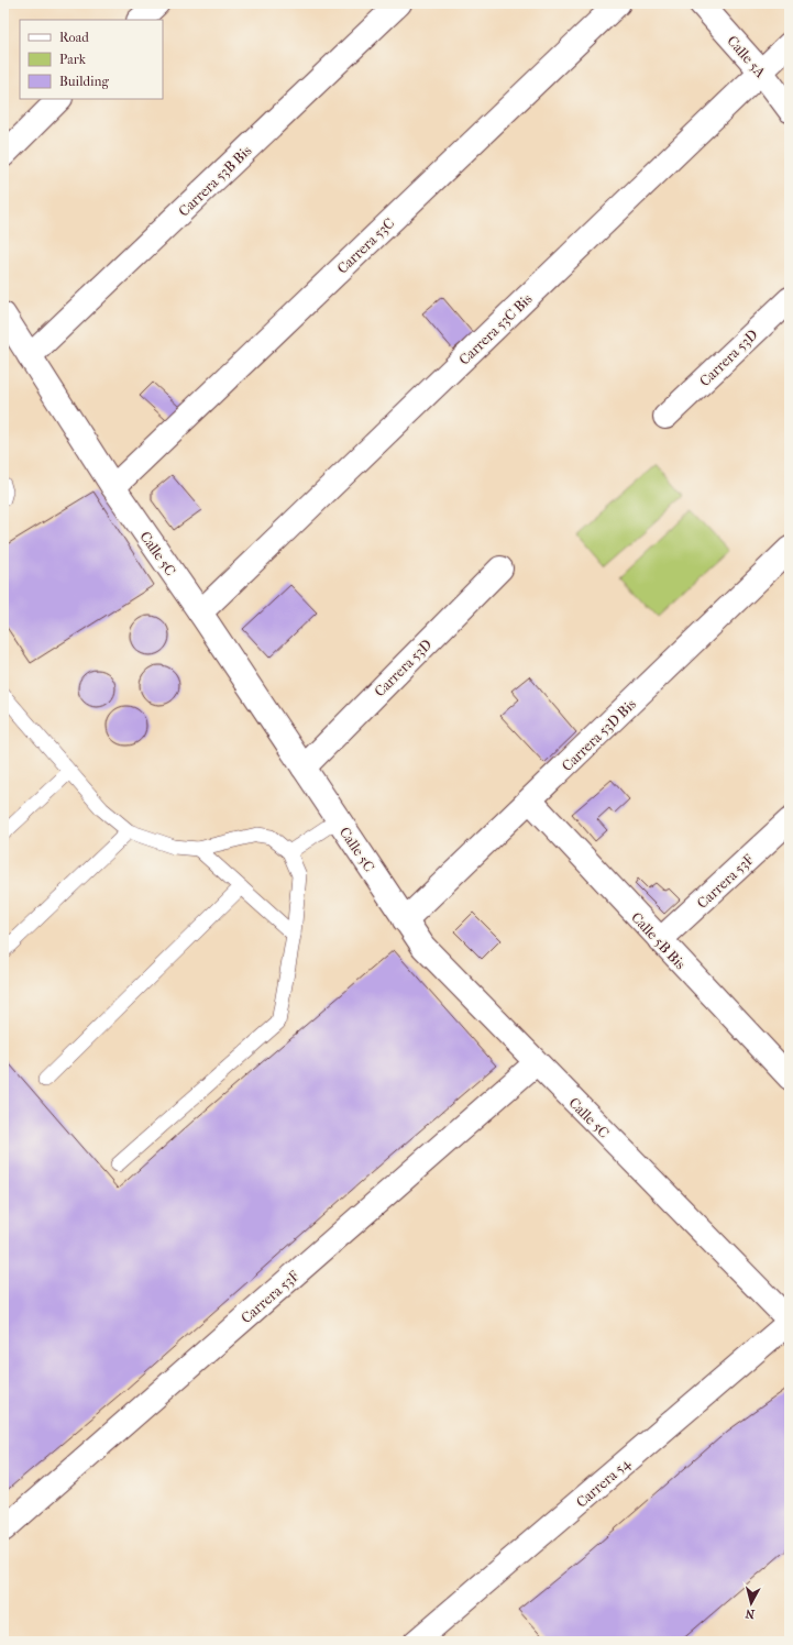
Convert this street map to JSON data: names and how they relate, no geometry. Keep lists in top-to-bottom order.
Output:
{
  "streets": {
    "street": [
      "Calle 5A",
      "Carrera 53B Bis",
      "Carrera 53C",
      "Carrera 53C Bis",
      "Carrera 53D",
      "Calle 5C",
      "Carrera 53D Bis",
      "Carrera 53F",
      "Calle 5B Bis",
      "Carrera 54"
    ]
  },
  "crossings": [
    ["Calle 5A", "Carrera 53C Bis"],
    ["Carrera 53B Bis", "Calle 5C"],
    ["Carrera 53C", "Calle 5C"],
    ["Carrera 53C Bis", "Calle 5C"],
    ["Carrera 53D", "Calle 5C"],
    ["Calle 5C", "Carrera 53D Bis"],
    ["Calle 5C", "Carrera 53F"],
    ["Calle 5C", "Carrera 54"],
    ["Carrera 53D Bis", "Calle 5B Bis"],
    ["Carrera 53F", "Calle 5B Bis"]
  ],
  "legend": ["Road", "Park", "Building"],
  "north": "bottom"
}
